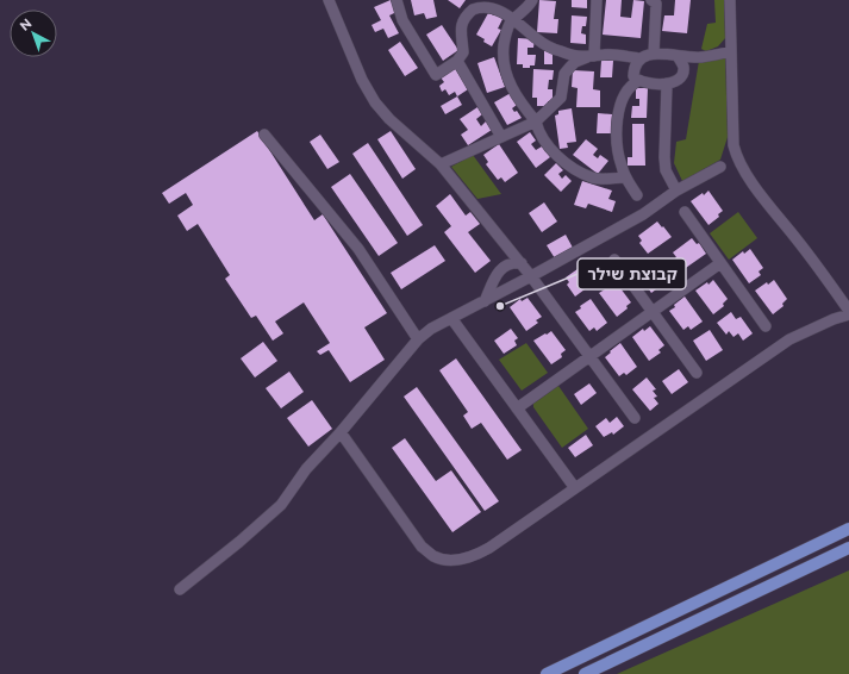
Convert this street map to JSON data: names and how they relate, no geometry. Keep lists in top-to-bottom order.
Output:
{
  "places": ["קבוצת שילר"],
  "north": "top left"
}
